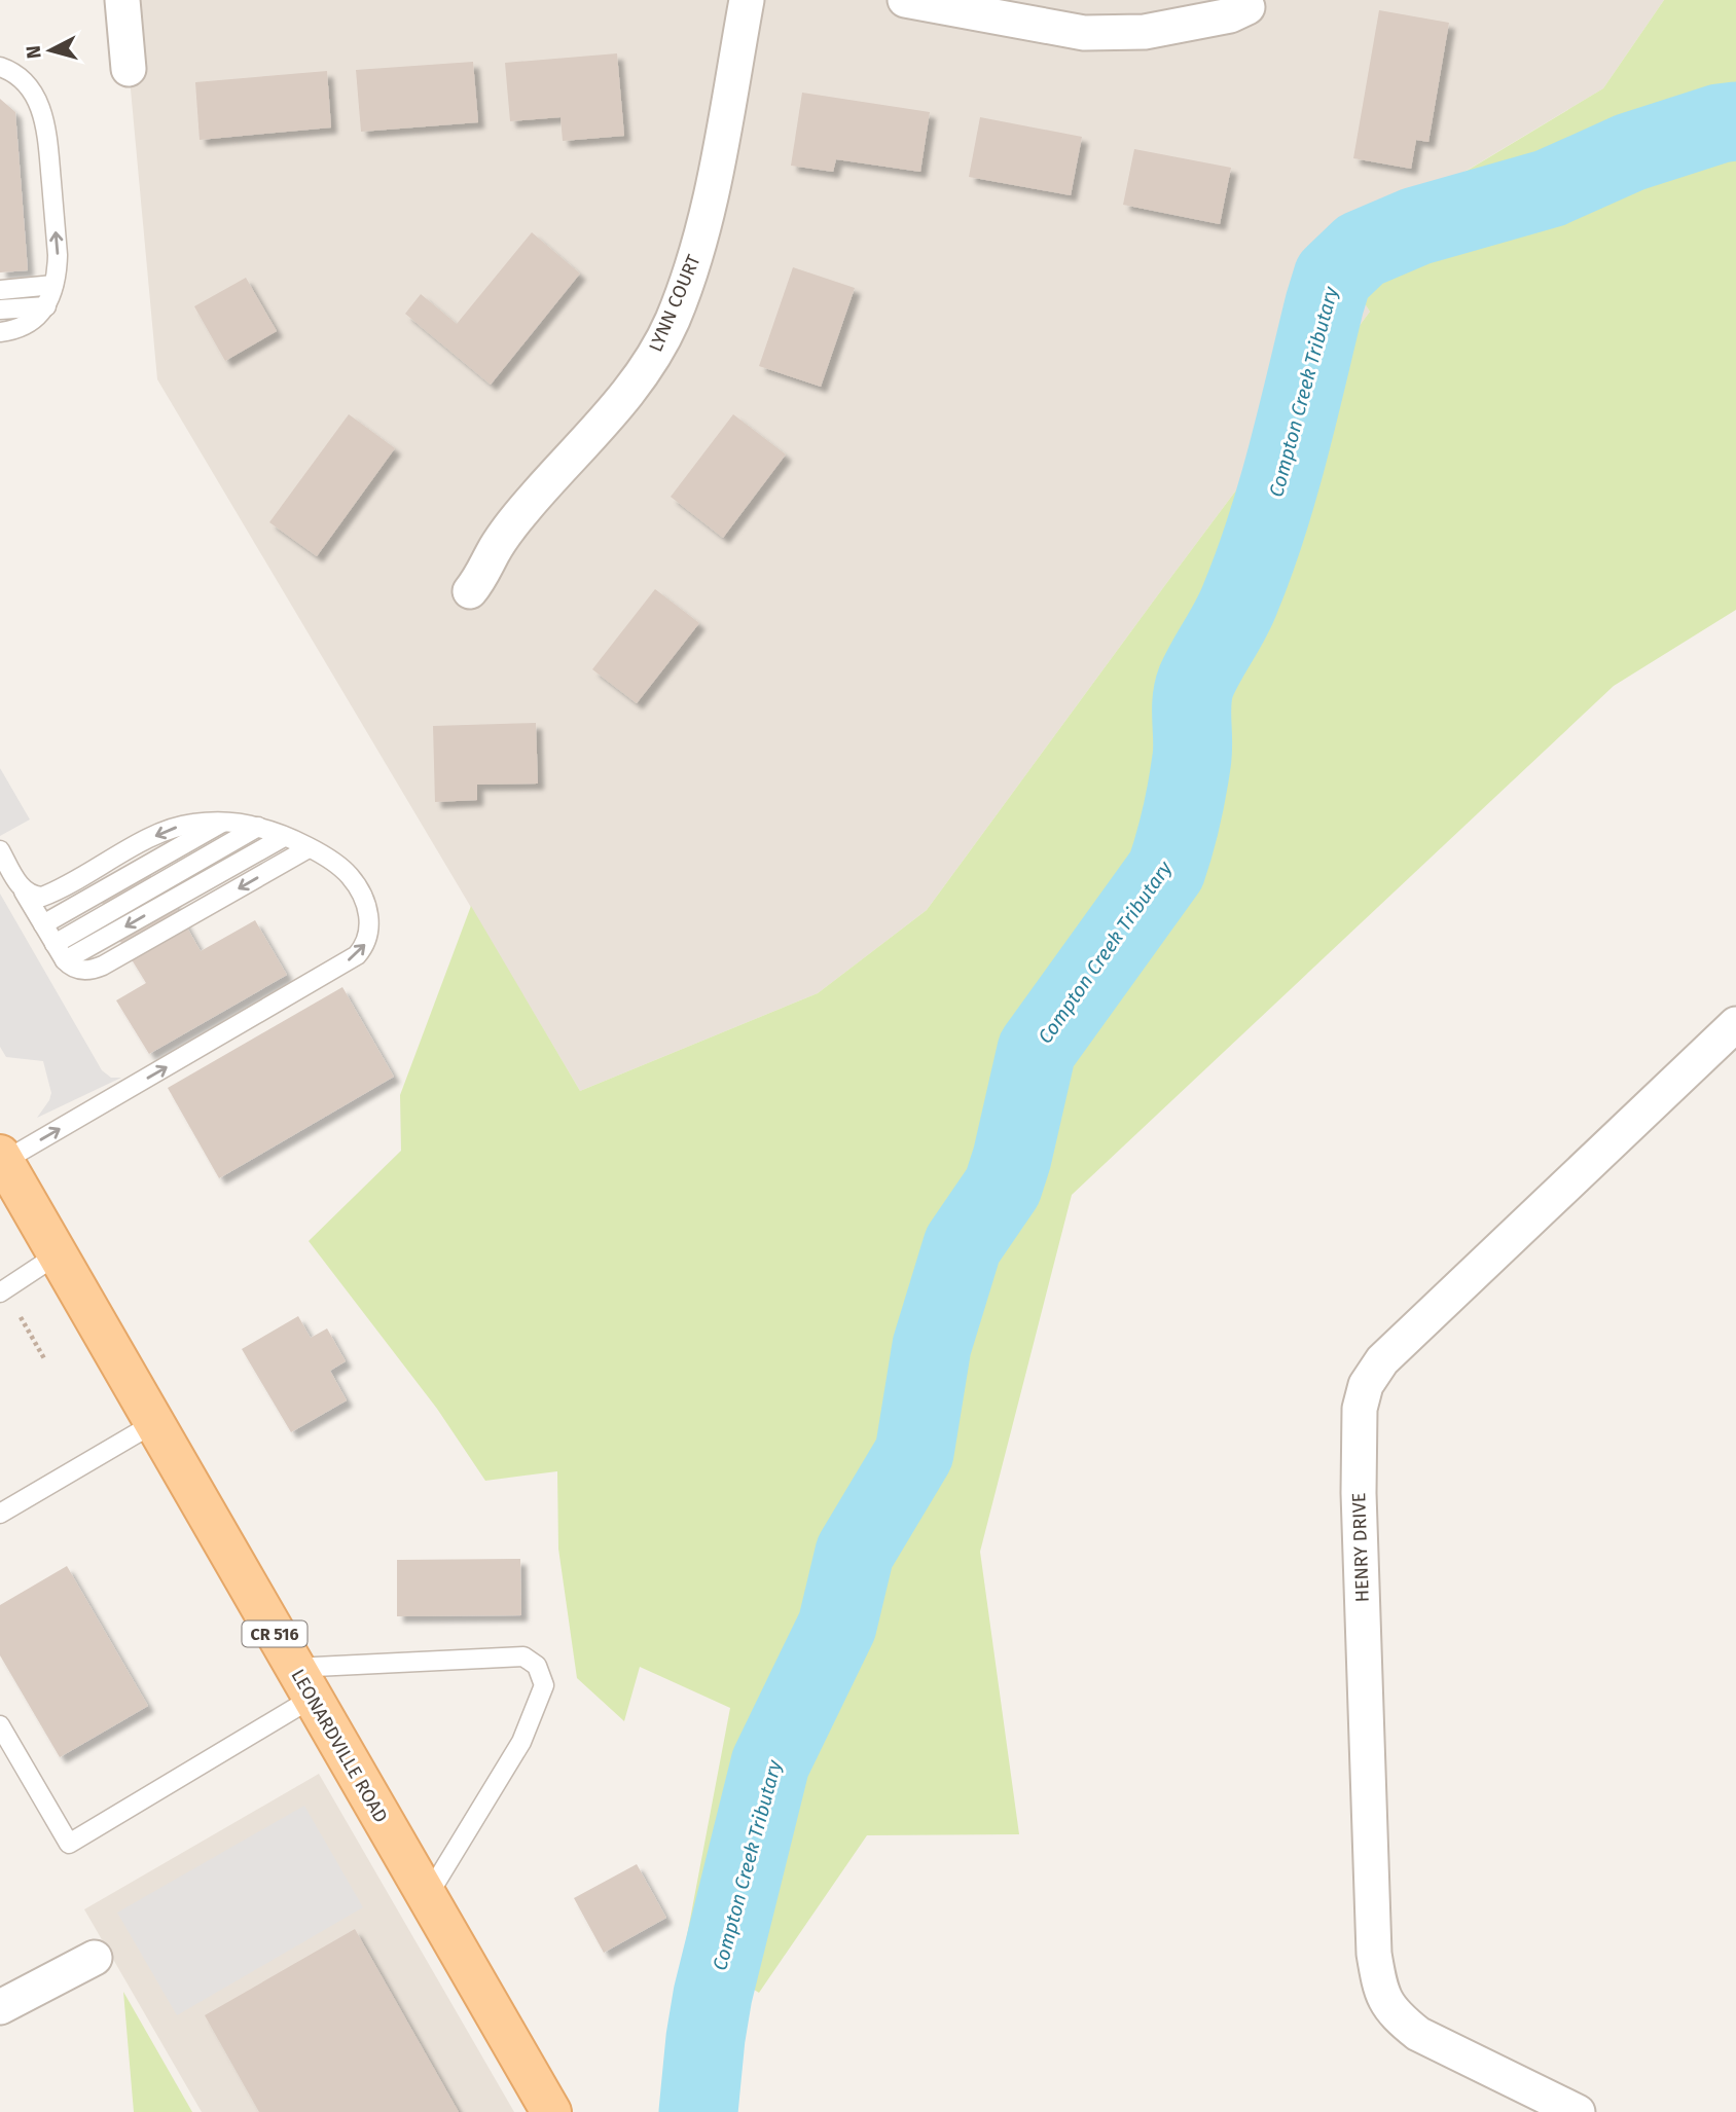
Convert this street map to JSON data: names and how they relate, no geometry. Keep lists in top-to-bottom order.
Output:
{
  "streets": {
    "main road": ["CR 516", "LEONARDVILLE ROAD"],
    "street": ["LYNN COURT", "HENRY DRIVE"]
  },
  "water": ["Compton Creek Tributary"],
  "north": "left"
}
